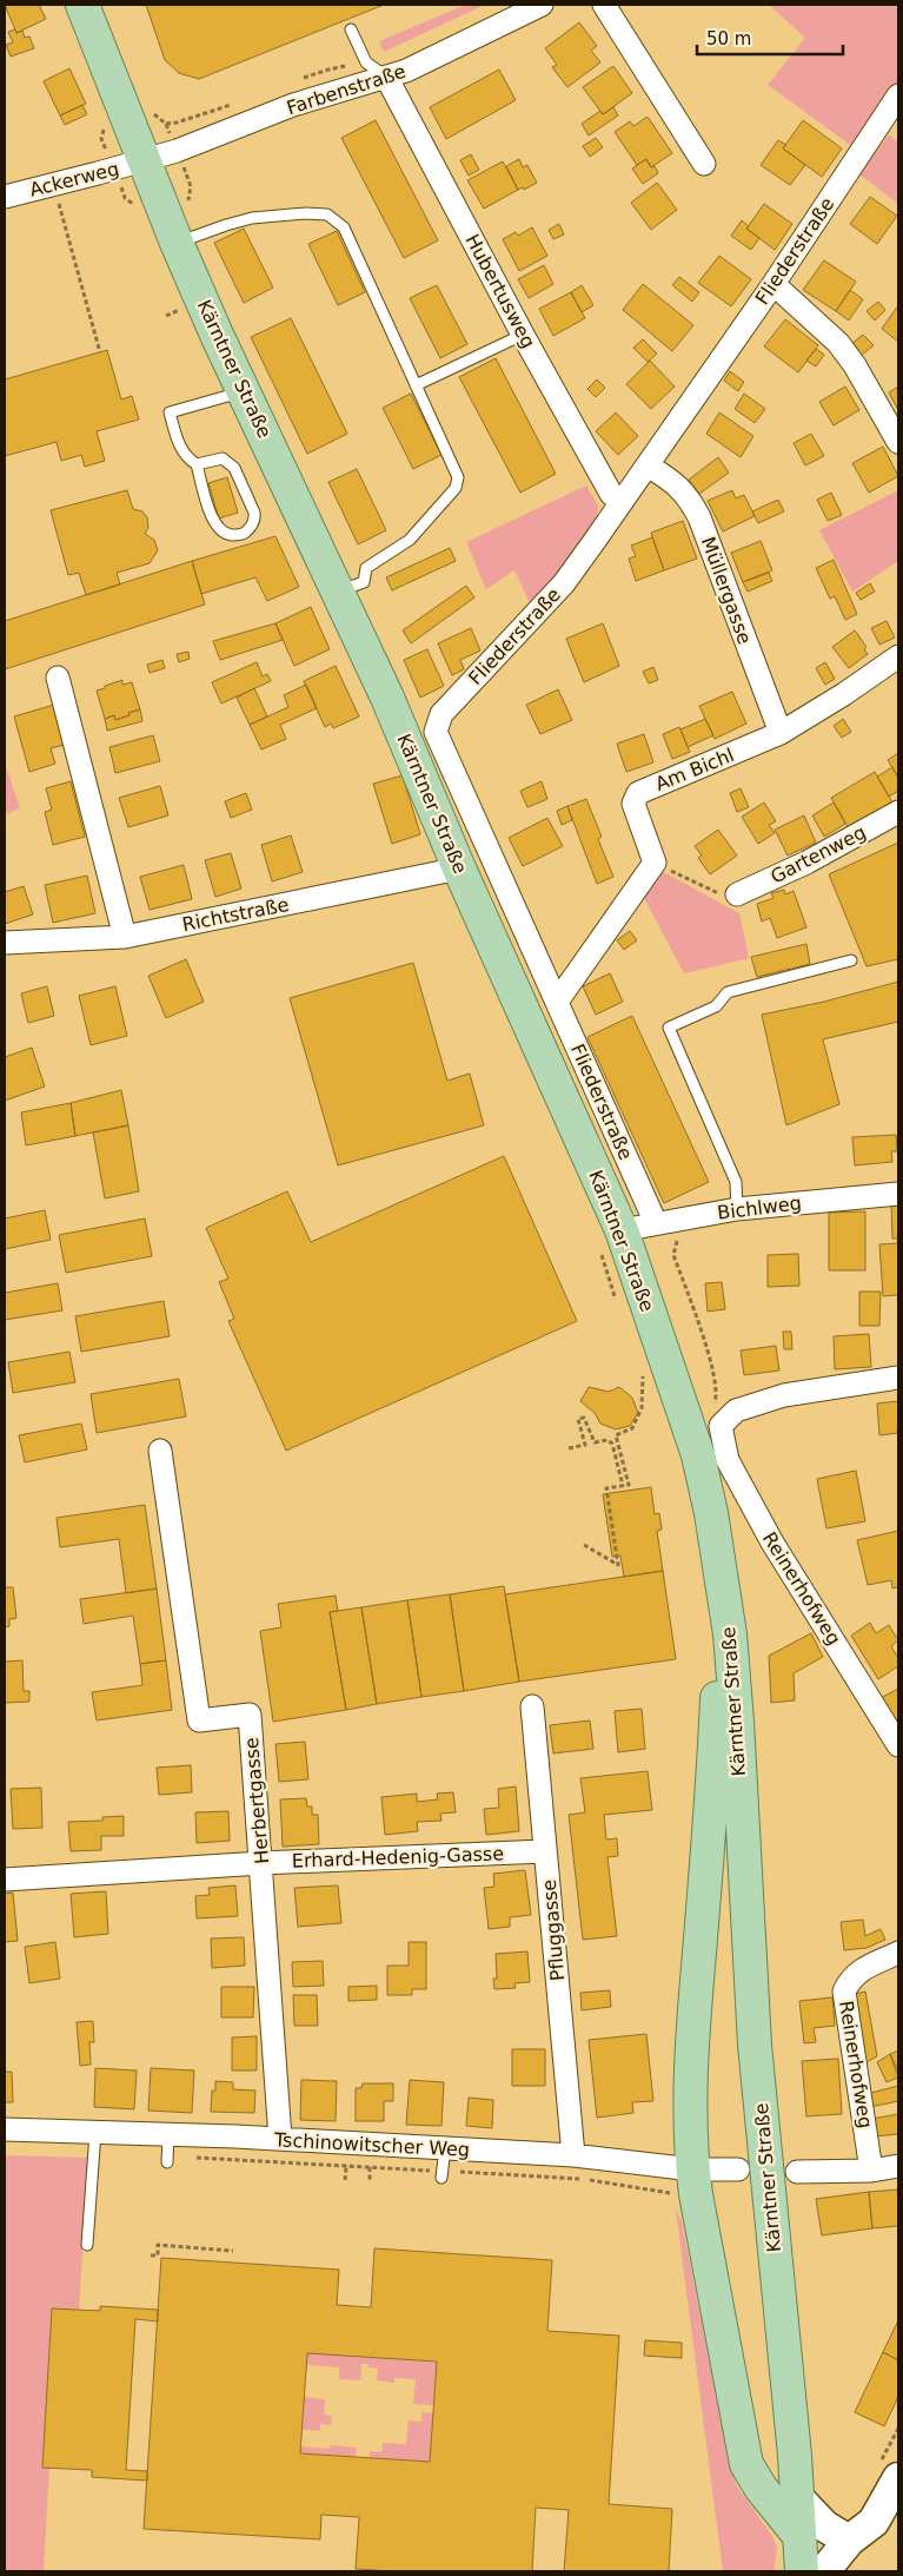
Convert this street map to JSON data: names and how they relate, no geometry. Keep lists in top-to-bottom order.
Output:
{
  "streets": {
    "main road": ["Kärntner Straße"],
    "street": [
      "Farbenstraße",
      "Ackerweg",
      "Fliederstraße",
      "Hubertusweg",
      "Müllergasse",
      "Am Bichl",
      "Gartenweg",
      "Richtstraße",
      "Bichlweg",
      "Reinerhofweg",
      "Herbertgasse",
      "Erhard-Hedenig-Gasse",
      "Pfluggasse",
      "Tschinowitscher Weg"
    ]
  },
  "crossings": [
    ["Farbenstraße", "Ackerweg"],
    ["Farbenstraße", "Hubertusweg"],
    ["Farbenstraße", "Kärntner Straße"],
    ["Ackerweg", "Kärntner Straße"],
    ["Fliederstraße", "Hubertusweg"],
    ["Fliederstraße", "Müllergasse"],
    ["Fliederstraße", "Bichlweg"],
    ["Kärntner Straße", "Richtstraße"],
    ["Kärntner Straße", "Bichlweg"],
    ["Müllergasse", "Am Bichl"],
    ["Herbertgasse", "Erhard-Hedenig-Gasse"],
    ["Herbertgasse", "Tschinowitscher Weg"],
    ["Erhard-Hedenig-Gasse", "Pfluggasse"],
    ["Pfluggasse", "Tschinowitscher Weg"]
  ],
  "scale_bar": "50 m"
}
